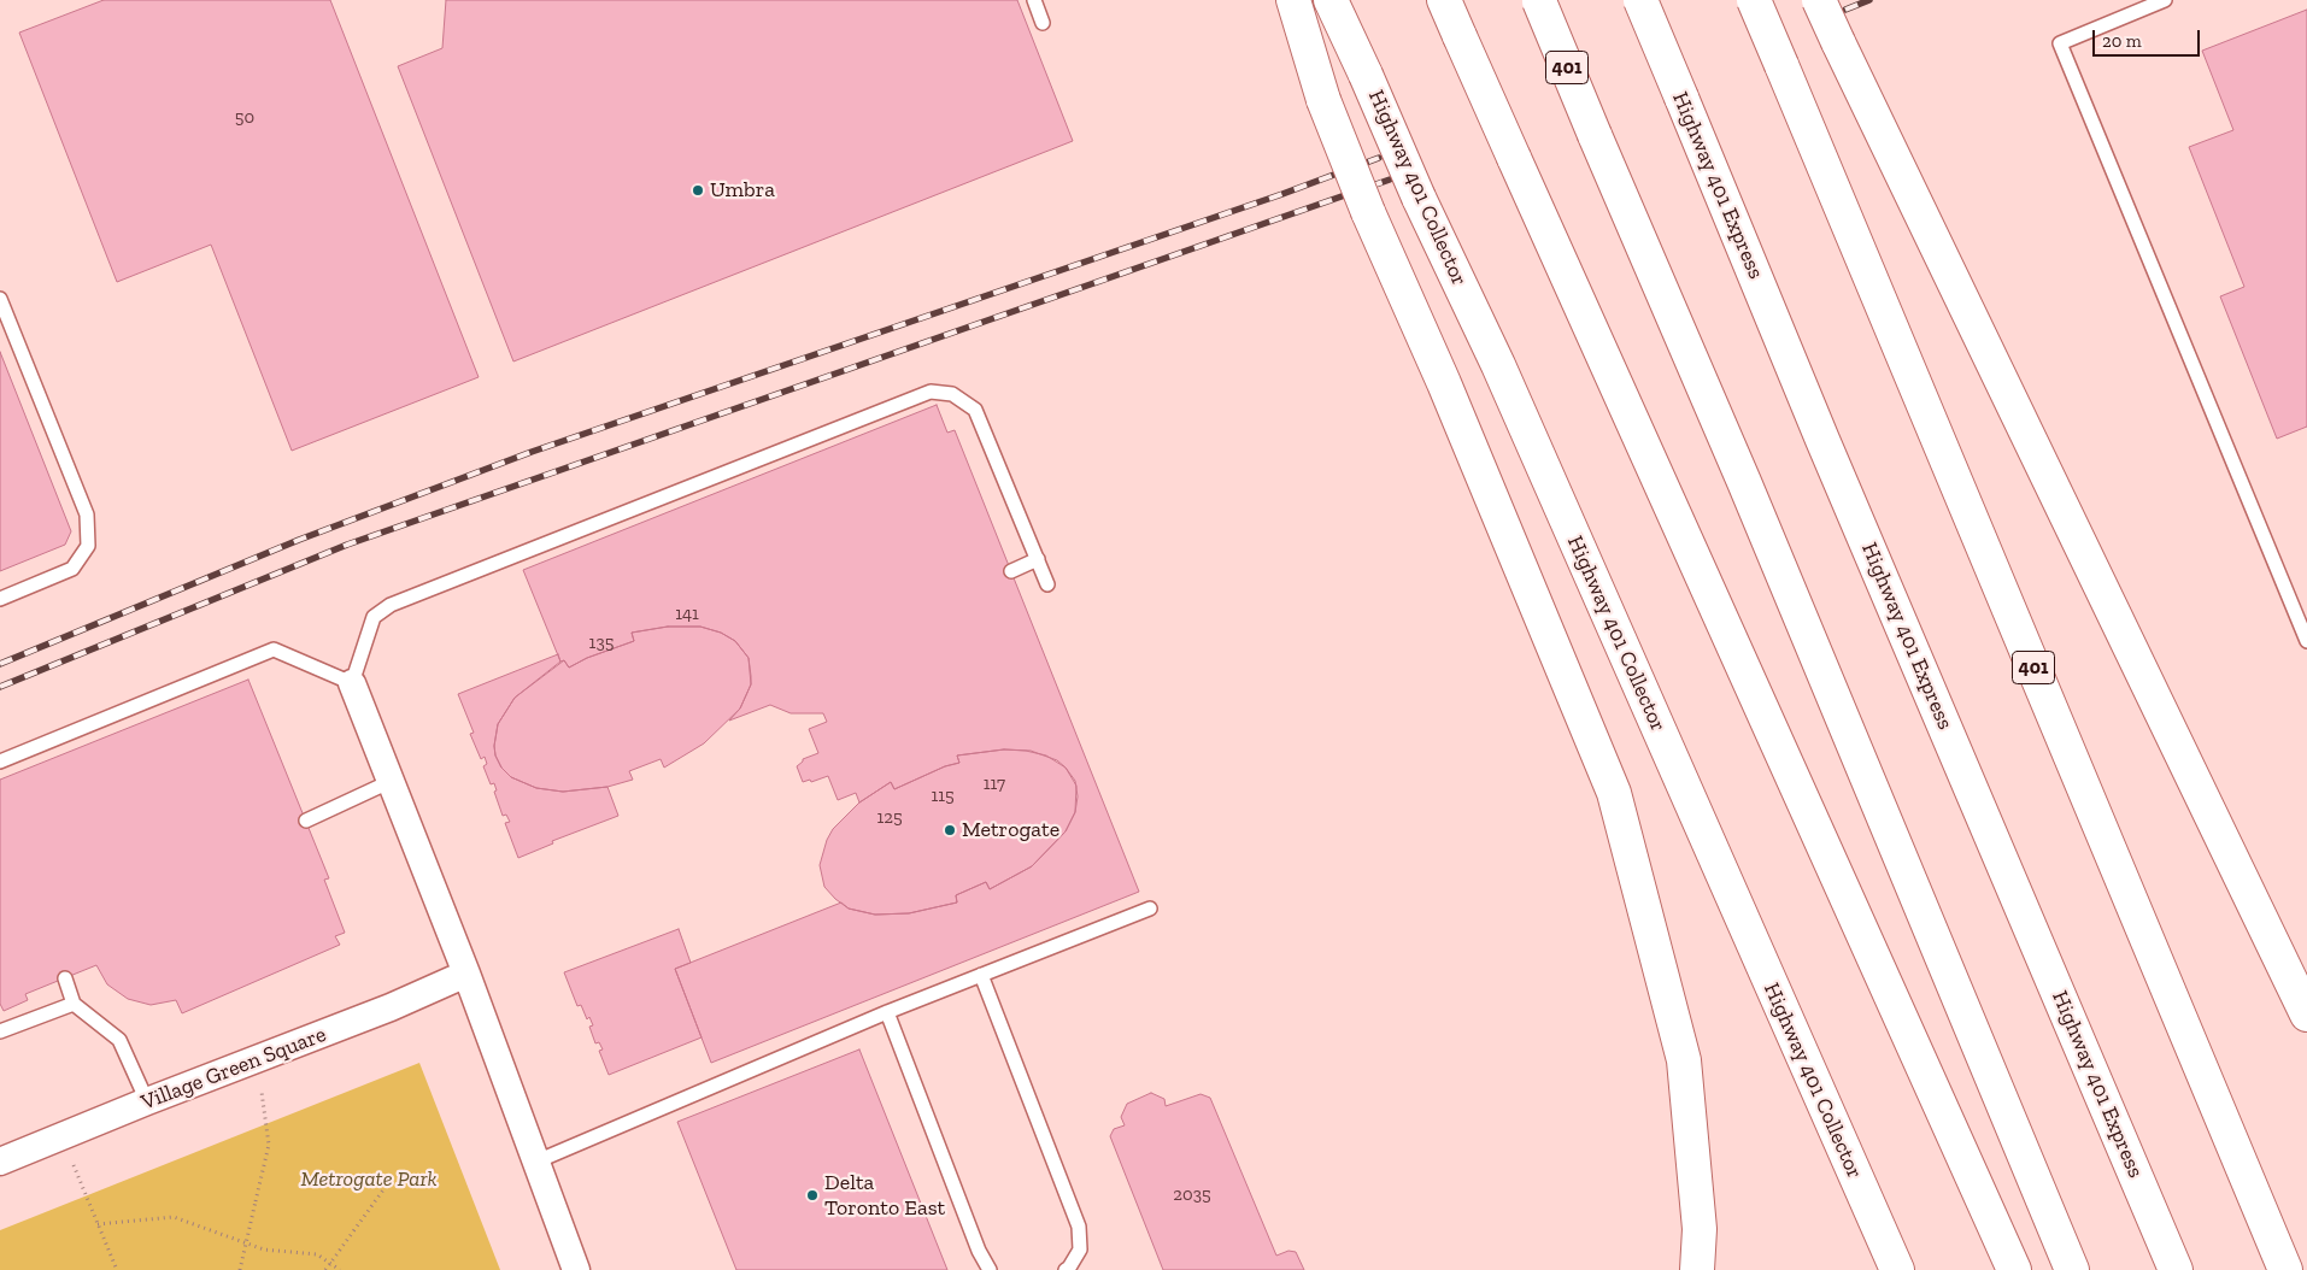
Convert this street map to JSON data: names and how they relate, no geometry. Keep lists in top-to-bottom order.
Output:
{
  "streets": {
    "highway": ["401", "Highway 401 Express", "Highway 401 Collector"],
    "street": ["Village Green Square"]
  },
  "parks": ["Metrogate Park"],
  "places": ["Umbra", "Metrogate", "Delta Toronto East"],
  "house_numbers": [
    "50",
    "141",
    "135",
    "117",
    "115",
    "125",
    "2035"
  ],
  "scale_bar": "20 m"
}
